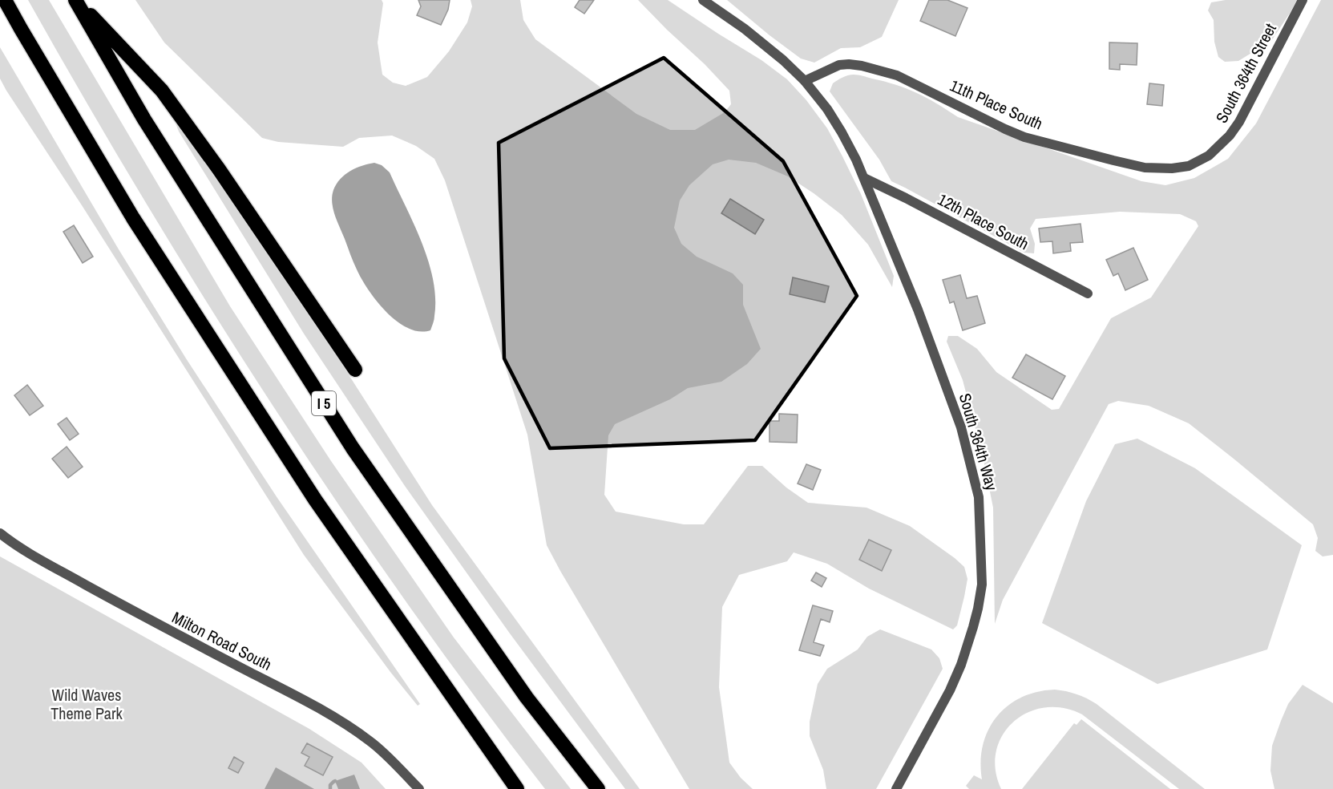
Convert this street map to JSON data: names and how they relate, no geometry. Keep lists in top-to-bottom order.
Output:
{
  "streets": {
    "highway": ["I 5"],
    "street": [
      "South 364th Street",
      "11th Place South",
      "12th Place South",
      "South 364th Way",
      "Milton Road South"
    ]
  },
  "crossings": [
    ["South 364th Street", "11th Place South"],
    ["11th Place South", "South 364th Way"],
    ["12th Place South", "South 364th Way"]
  ],
  "parks": ["Wild Waves Theme Park"]
}
